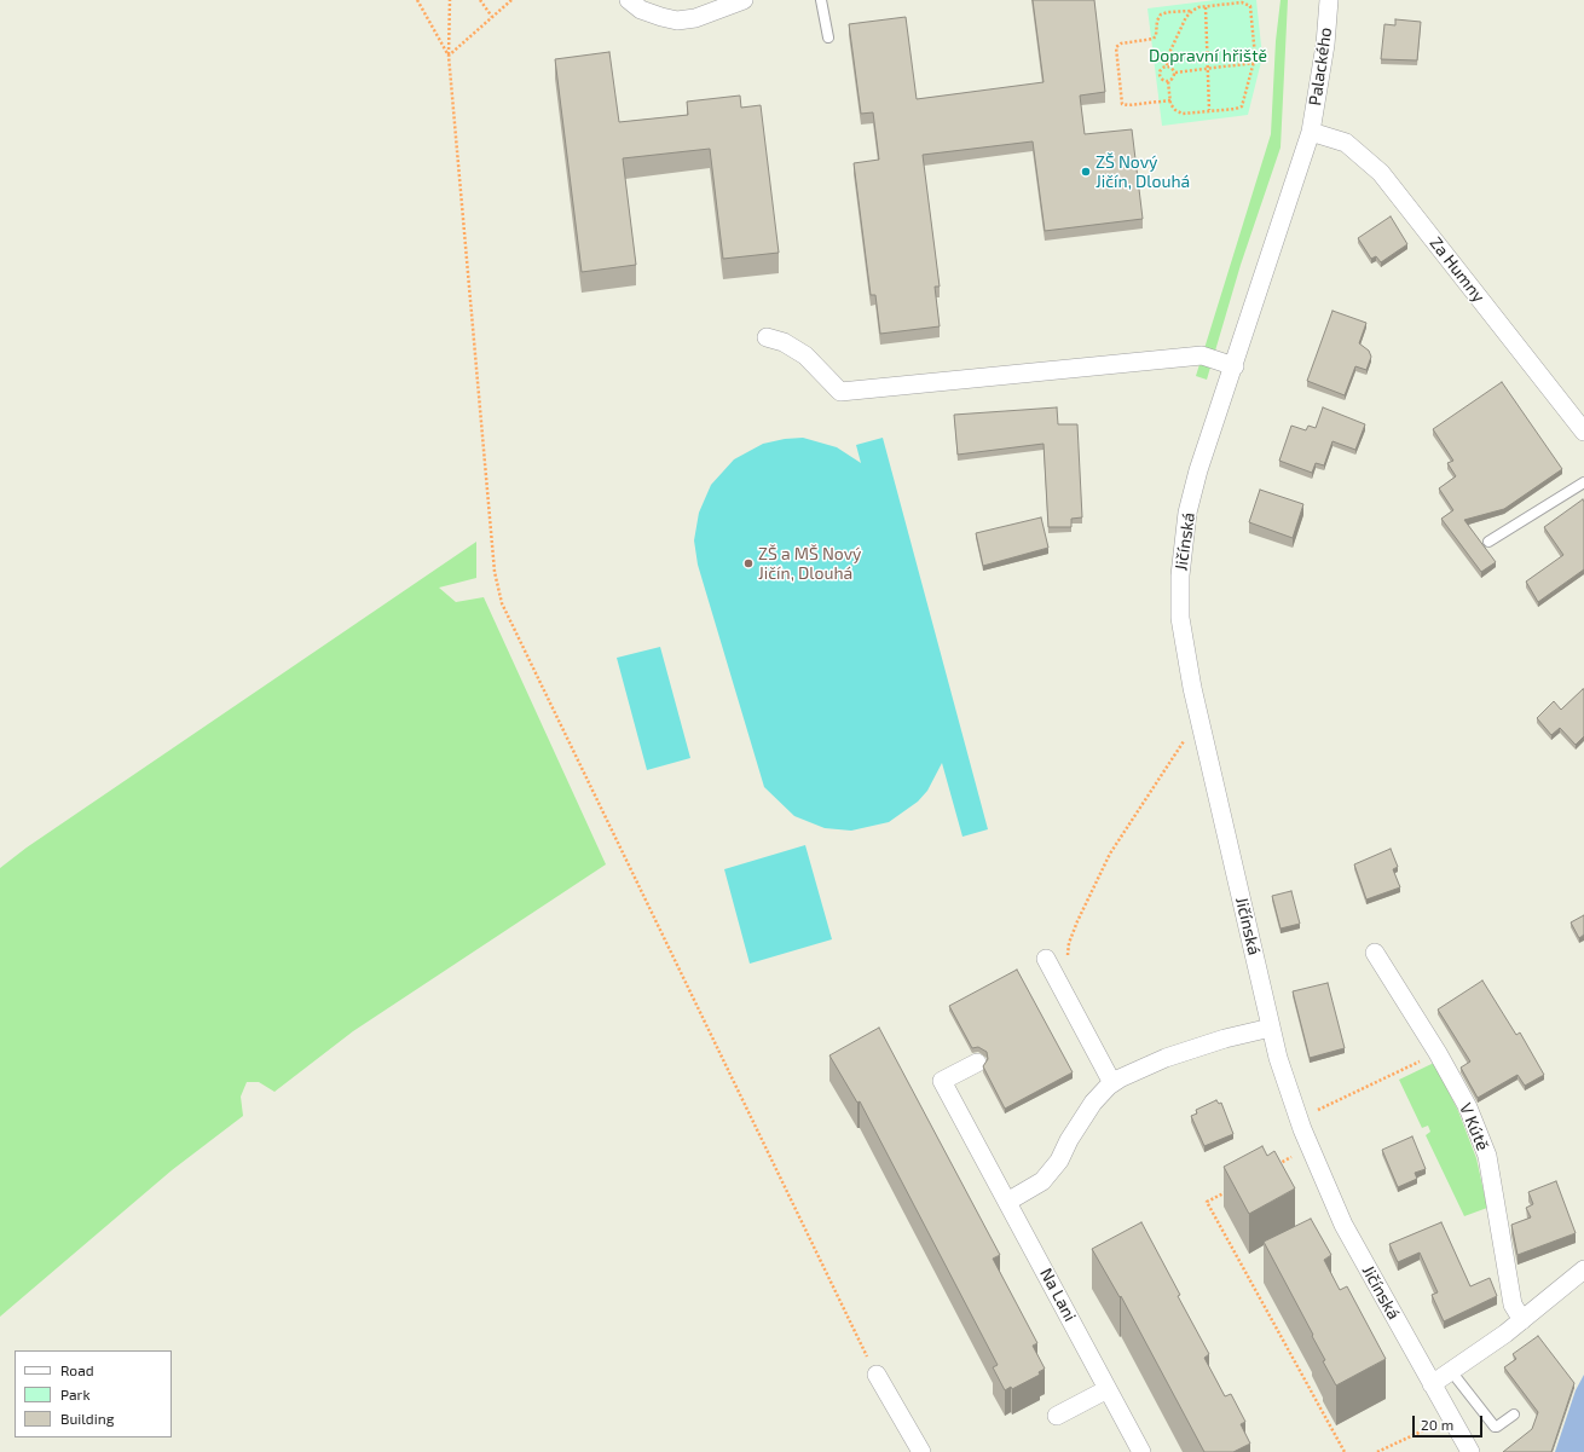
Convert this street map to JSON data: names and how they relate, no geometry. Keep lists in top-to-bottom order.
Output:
{
  "streets": {
    "street": [
      "Palackého",
      "Za Humny",
      "Jičínská",
      "V Kútě",
      "Na Lani"
    ]
  },
  "crossings": [
    ["Palackého", "Za Humny"],
    ["Palackého", "Jičínská"],
    ["Za Humny", "Jičínská"]
  ],
  "parks": ["Dopravní hřiště"],
  "places": ["ZŠ Nový Jičín, Dlouhá", "ZŠ a MŠ Nový Jičín, Dlouhá"],
  "legend": ["Road", "Park", "Building"],
  "scale_bar": "20 m"
}
